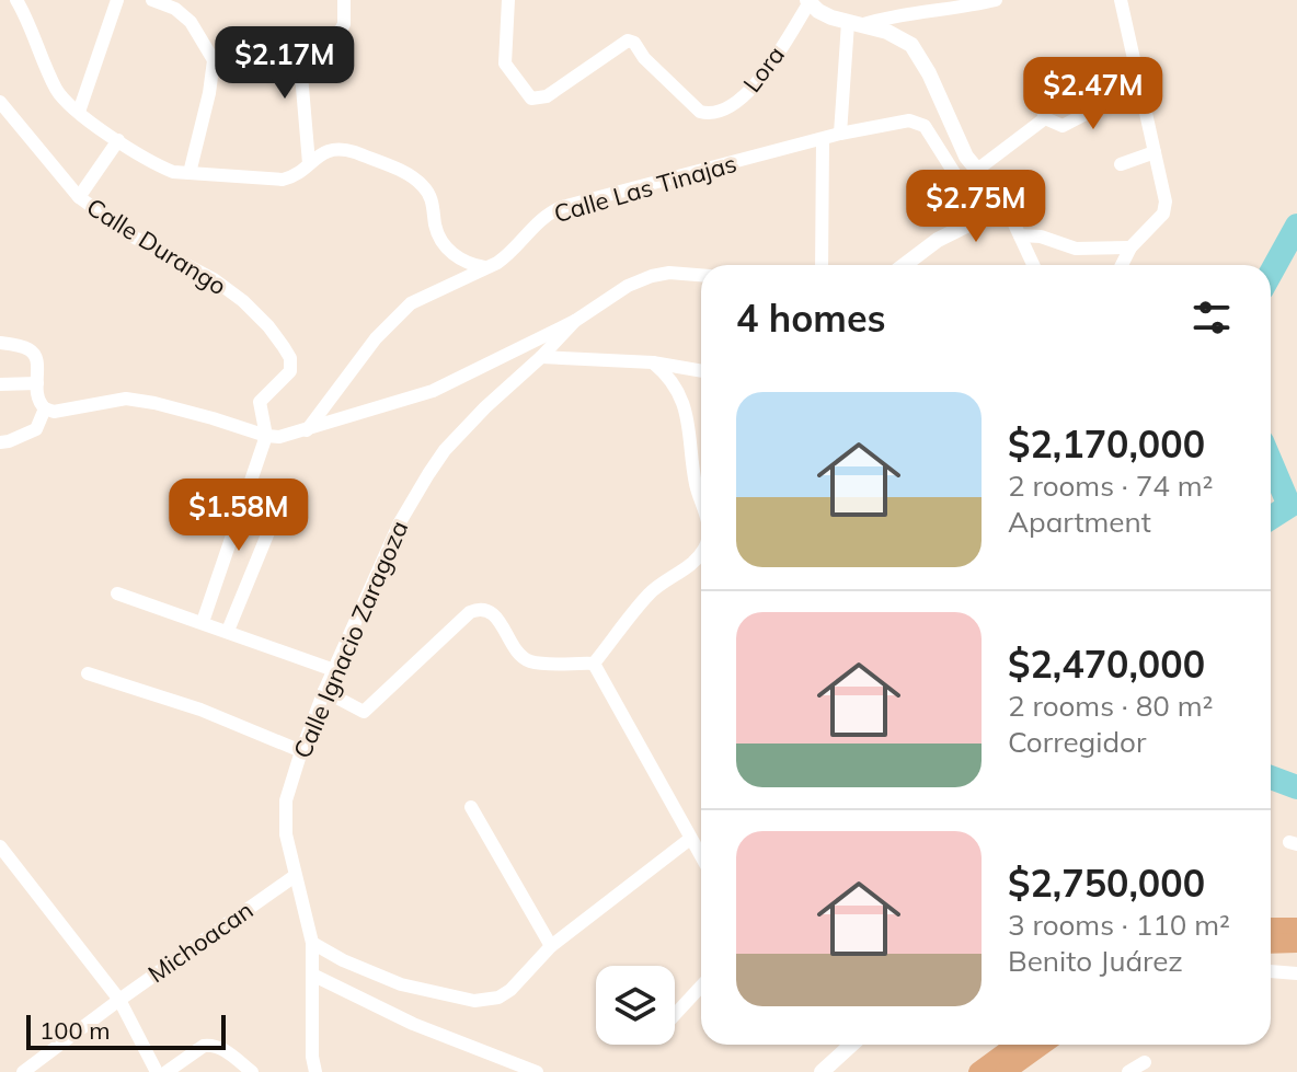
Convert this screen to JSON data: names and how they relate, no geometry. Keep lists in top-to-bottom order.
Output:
{
  "streets": {
    "street": [
      "Lora",
      "Calle Las Tinajas",
      "Calle Durango",
      "Calle Ignacio Zaragoza",
      "Michoacan"
    ]
  },
  "crossings": [
    ["Calle Ignacio Zaragoza", "Michoacan"]
  ],
  "scale_bar": "100 m",
  "page": {
    "price": [
      "$2.17M",
      "$2.47M",
      "$2.75M",
      "$1.58M"
    ],
    "heading": "4 homes",
    "list": [
      {
        "name": "$2,170,000",
        "note": "2 rooms · 74 m² · Apartment"
      },
      {
        "name": "$2,470,000",
        "note": "2 rooms · 80 m² · Corregidor"
      },
      {
        "name": "$2,750,000",
        "note": "3 rooms · 110 m² · Benito Juárez"
      }
    ],
    "scale": "100 m"
  }
}
